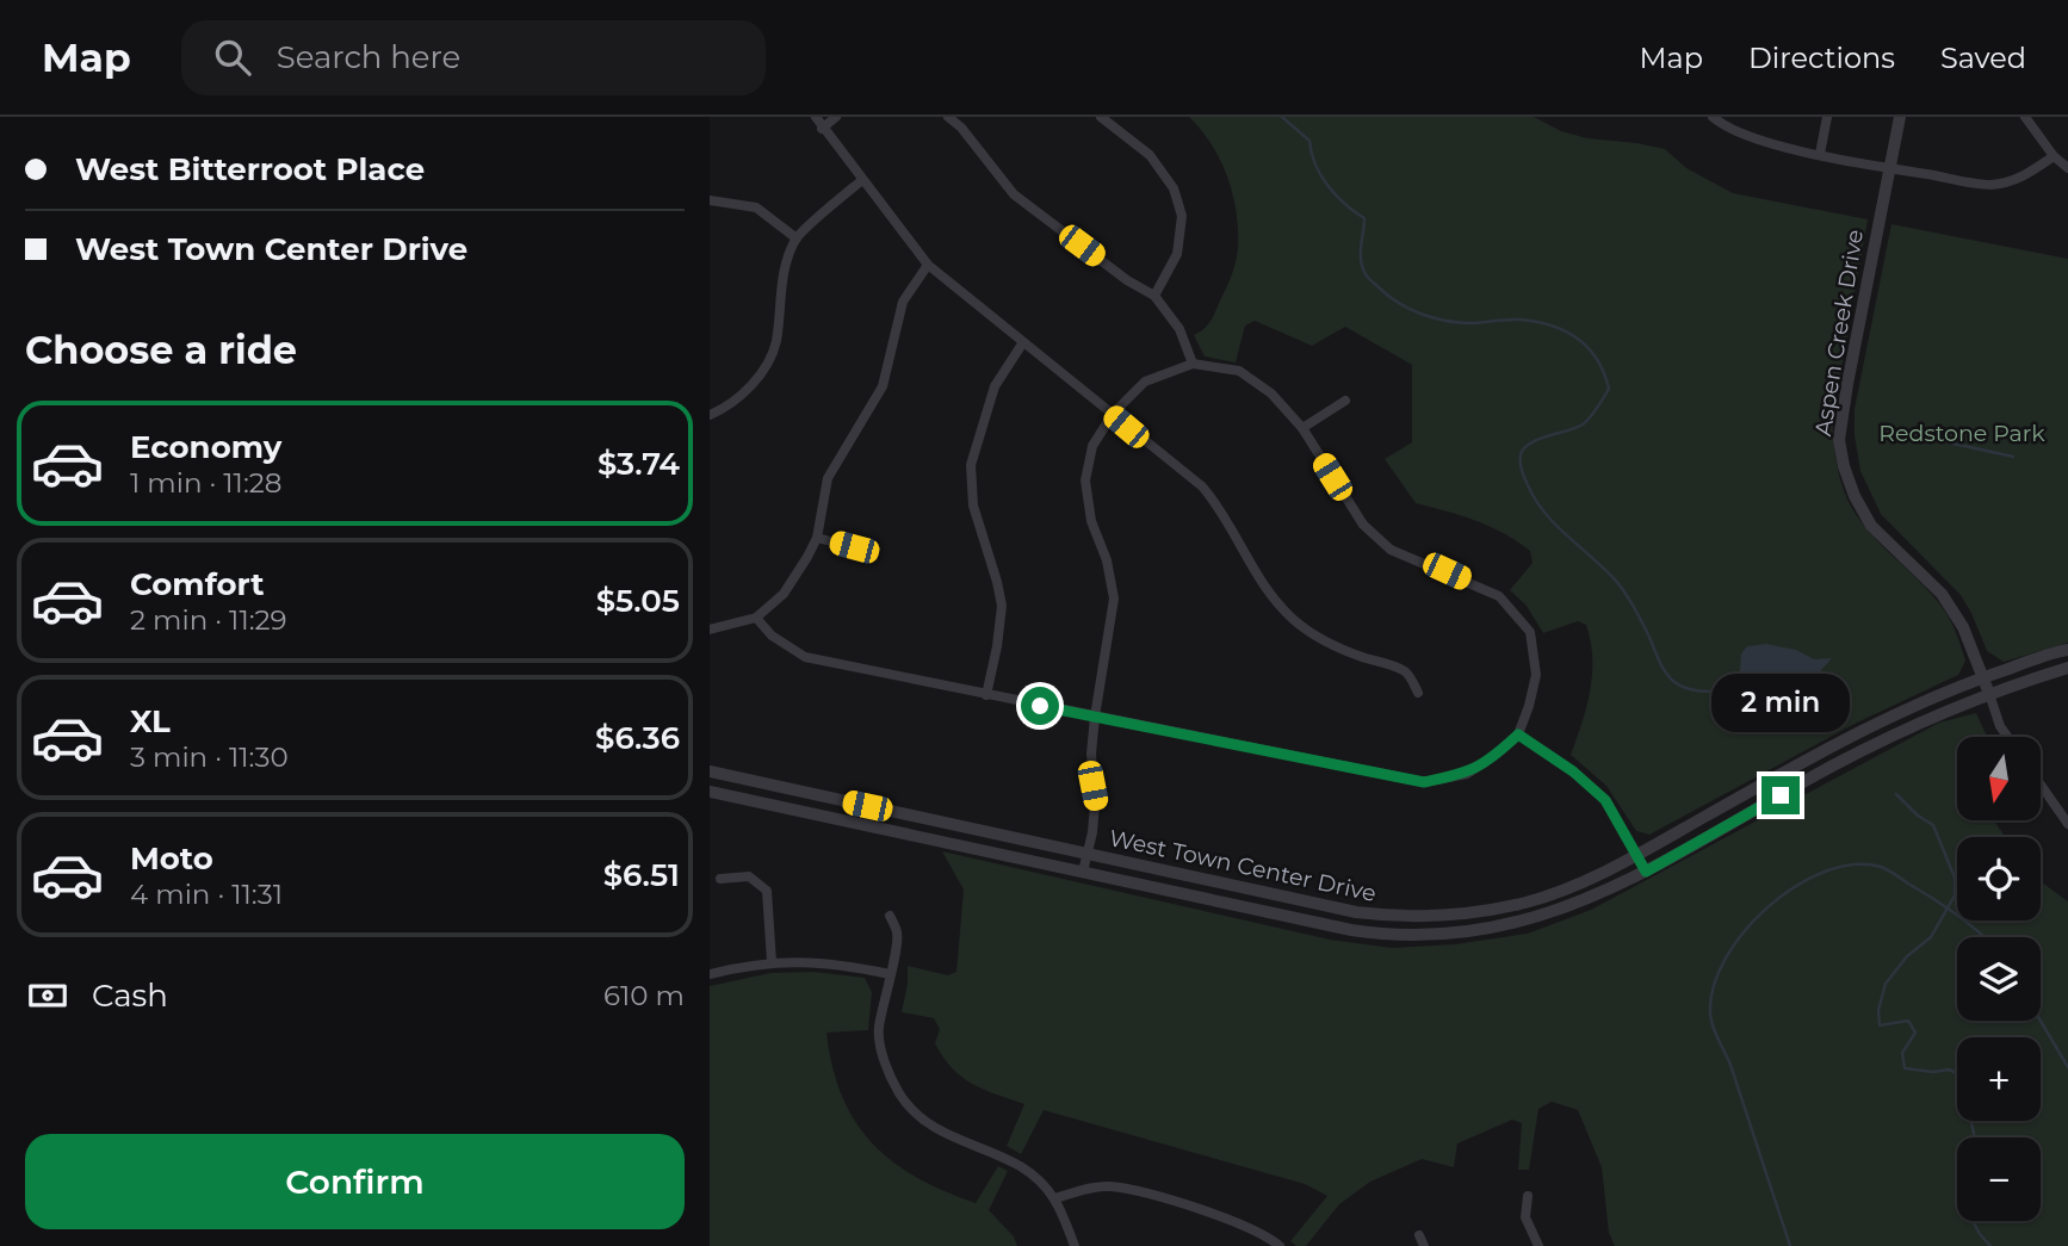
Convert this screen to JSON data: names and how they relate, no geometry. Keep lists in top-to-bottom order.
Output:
{
  "streets": {
    "street": ["Aspen Creek Drive", "West Town Center Drive"]
  },
  "crossings": [
    ["Aspen Creek Drive", "West Town Center Drive"]
  ],
  "parks": ["Redstone Park"],
  "north": "bottom",
  "page": {
    "header": "Map",
    "search": "Search here",
    "nav": ["Map", "Directions", "Saved"],
    "banner": ["West Bitterroot Place", "West Town Center Drive"],
    "heading": "Choose a ride",
    "list": [
      {
        "name": "Economy",
        "note": "1 min · 11:28",
        "value": "$3.74"
      },
      {
        "name": "Comfort",
        "note": "2 min · 11:29",
        "value": "$5.05"
      },
      {
        "name": "XL",
        "note": "3 min · 11:30",
        "value": "$6.36"
      },
      {
        "name": "Moto",
        "note": "4 min · 11:31",
        "value": "$6.51"
      }
    ],
    "bubble": "2 min",
    "map_buttons": ["+", "−"],
    "pay": ["Cash", "610 m"],
    "buttons": "Confirm"
  }
}
